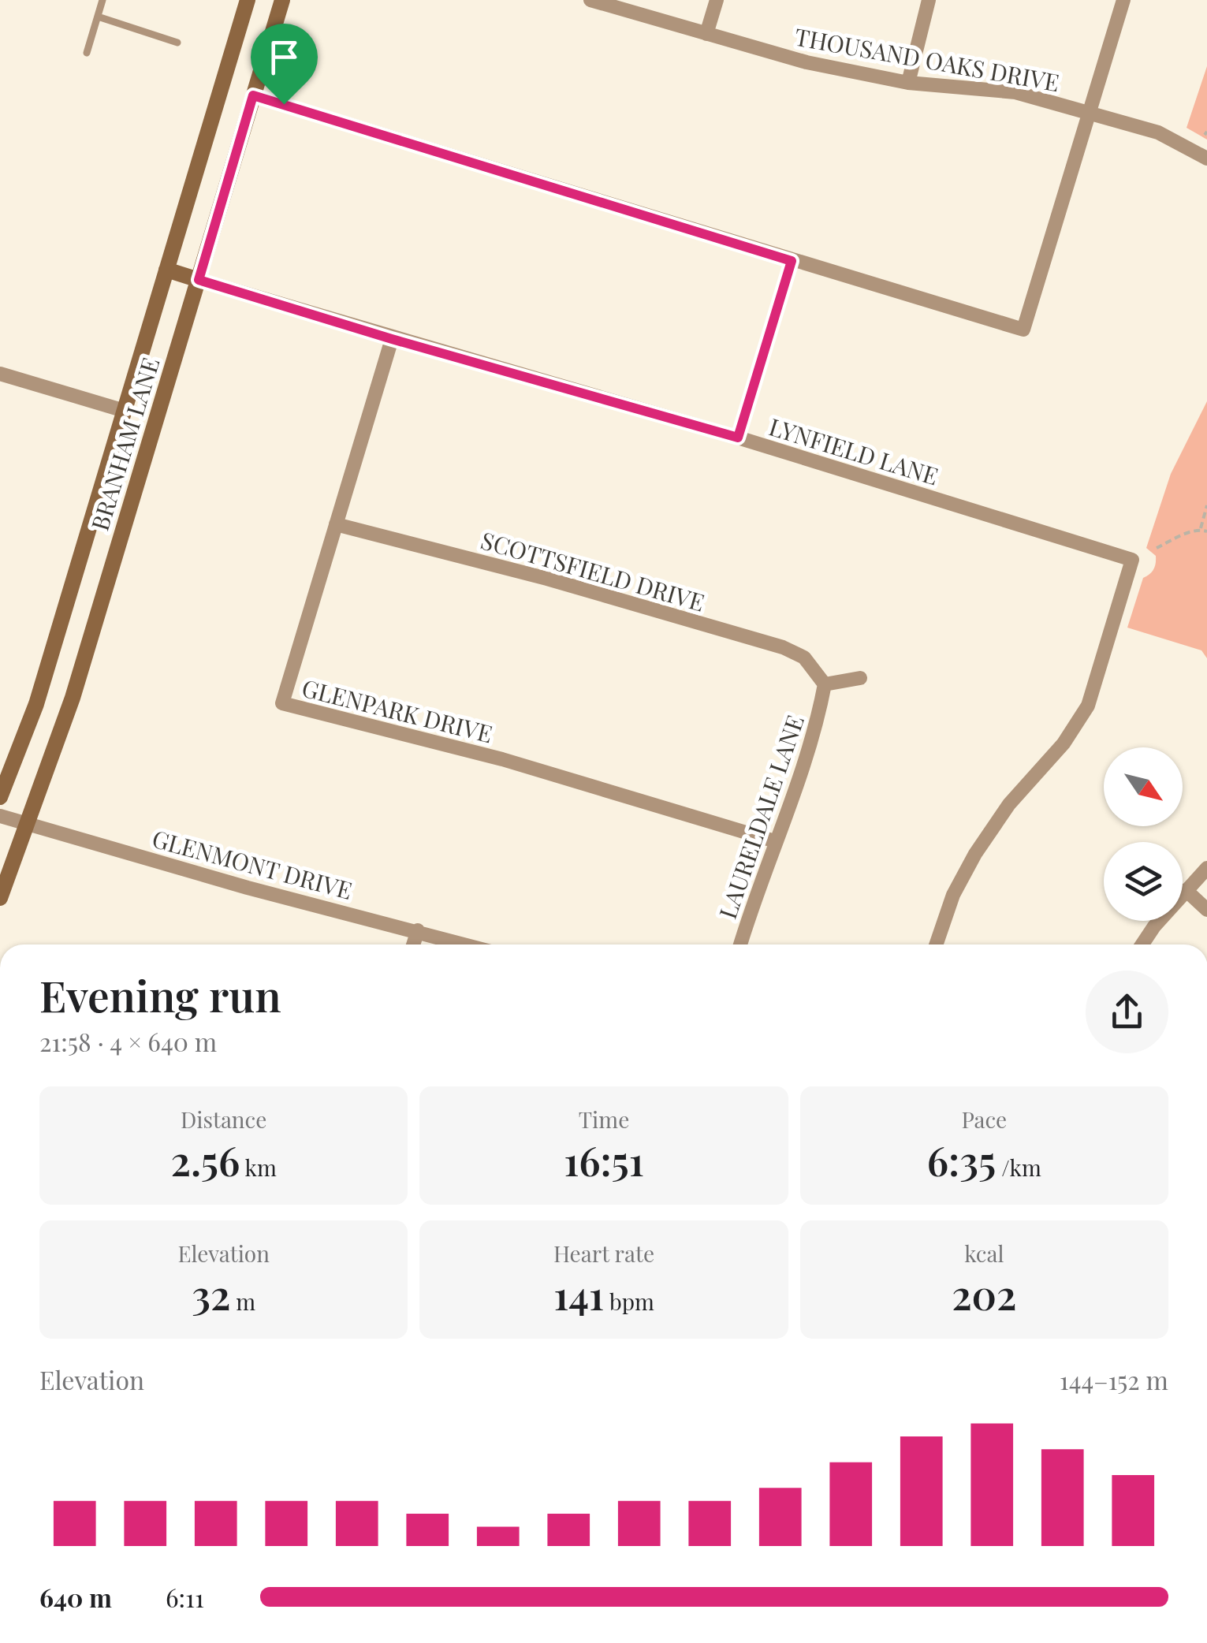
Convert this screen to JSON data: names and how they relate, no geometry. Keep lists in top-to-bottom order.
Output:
{
  "streets": {
    "main road": ["BRANHAM LANE"],
    "street": [
      "THOUSAND OAKS DRIVE",
      "LYNFIELD LANE",
      "SCOTTSFIELD DRIVE",
      "GLENPARK DRIVE",
      "LAURELDALE LANE",
      "GLENMONT DRIVE"
    ]
  },
  "crossings": [
    ["BRANHAM LANE", "LYNFIELD LANE"],
    ["BRANHAM LANE", "GLENMONT DRIVE"],
    ["LYNFIELD LANE", "GLENPARK DRIVE"],
    ["SCOTTSFIELD DRIVE", "GLENPARK DRIVE"],
    ["SCOTTSFIELD DRIVE", "LAURELDALE LANE"],
    ["GLENPARK DRIVE", "LAURELDALE LANE"]
  ],
  "north": "bottom right",
  "page": {
    "heading": ["Evening run", "21:58 · 4 × 640 m"],
    "stats": [
      ["Distance", "2.56 km"],
      ["Time", "16:51"],
      ["Pace", "6:35 /km"],
      ["Elevation", "32 m"],
      ["Heart rate", "141 bpm"],
      ["kcal", "202"]
    ],
    "chart": ["Elevation", "144–152 m"],
    "list": [
      {
        "name": "640 m",
        "note": "6:11"
      }
    ]
  }
}
